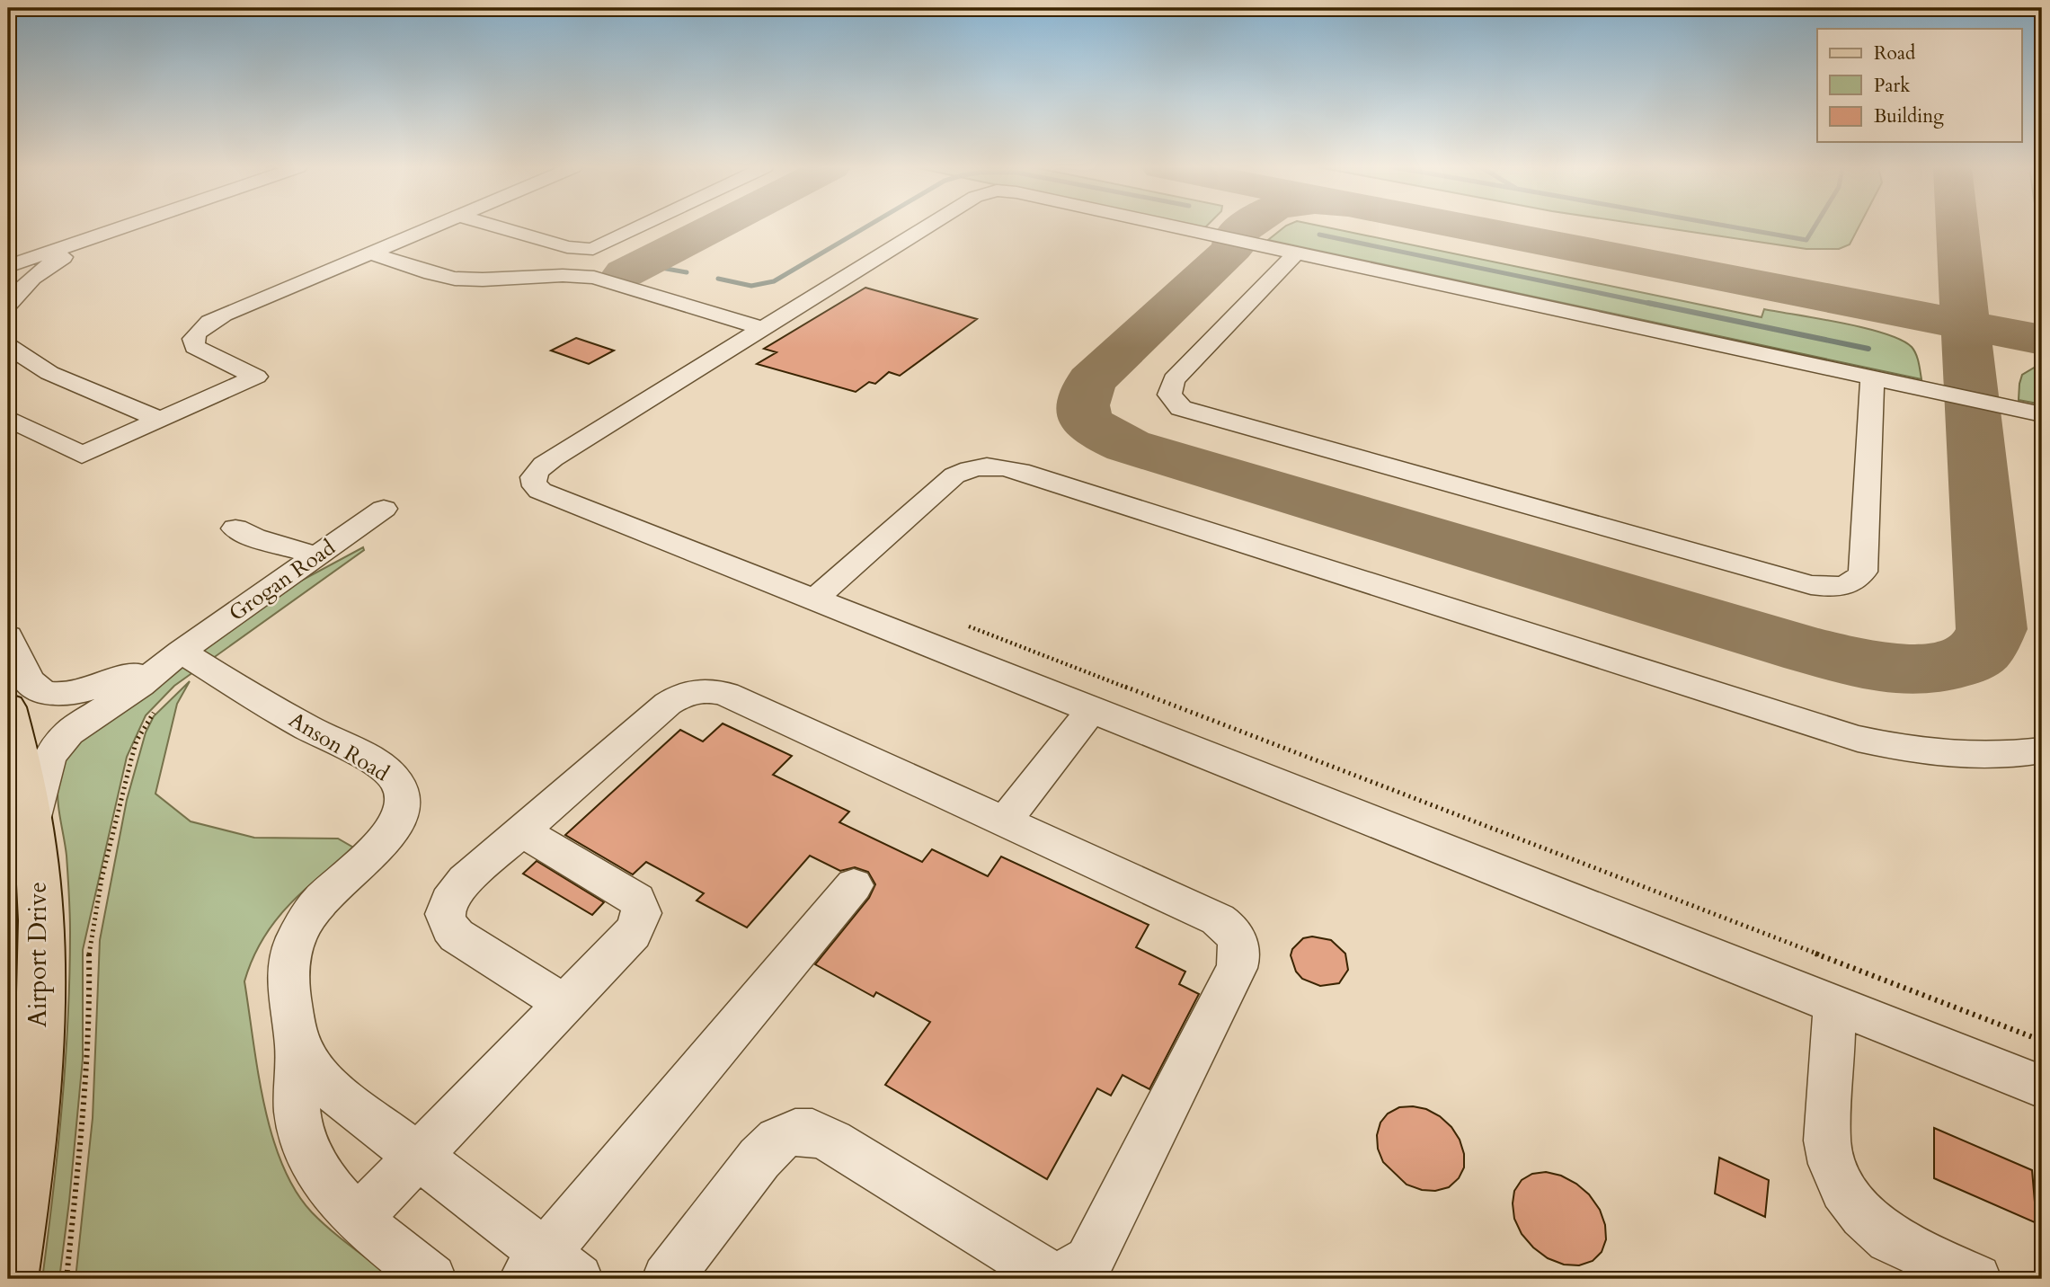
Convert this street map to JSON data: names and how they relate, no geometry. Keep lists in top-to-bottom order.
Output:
{
  "streets": {
    "main road": ["Airport Drive"],
    "lane": ["Grogan Road", "Anson Road"]
  },
  "crossings": [
    ["Grogan Road", "Anson Road"],
    ["Grogan Road", "Airport Drive"]
  ],
  "legend": ["Road", "Park", "Building"]
}
